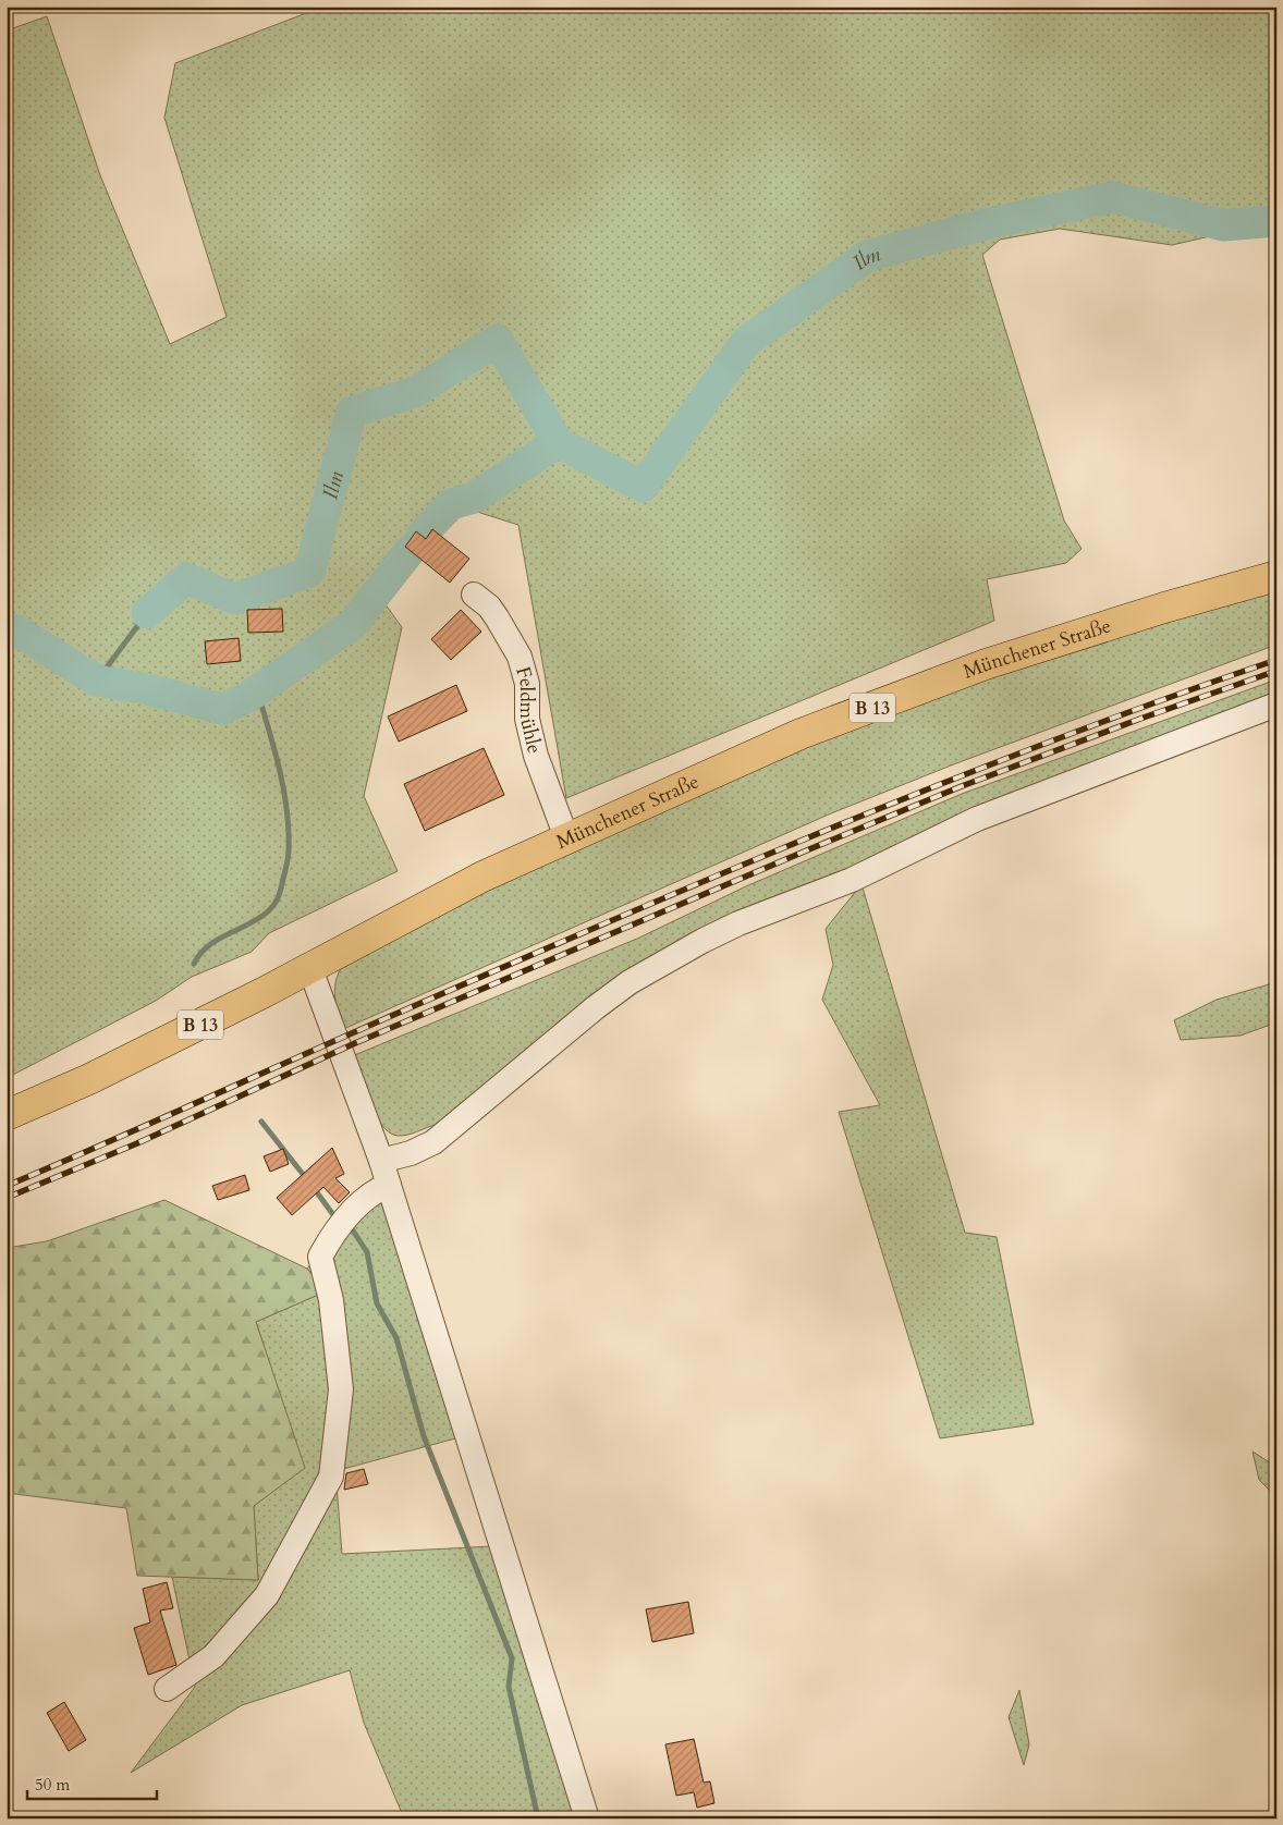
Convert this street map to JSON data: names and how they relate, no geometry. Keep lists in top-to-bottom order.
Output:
{
  "streets": {
    "main road": ["Münchener Straße", "B 13"],
    "street": ["Feldmühle"]
  },
  "crossings": [
    ["Münchener Straße", "Feldmühle"]
  ],
  "water": ["Ilm"],
  "scale_bar": "50 m"
}
